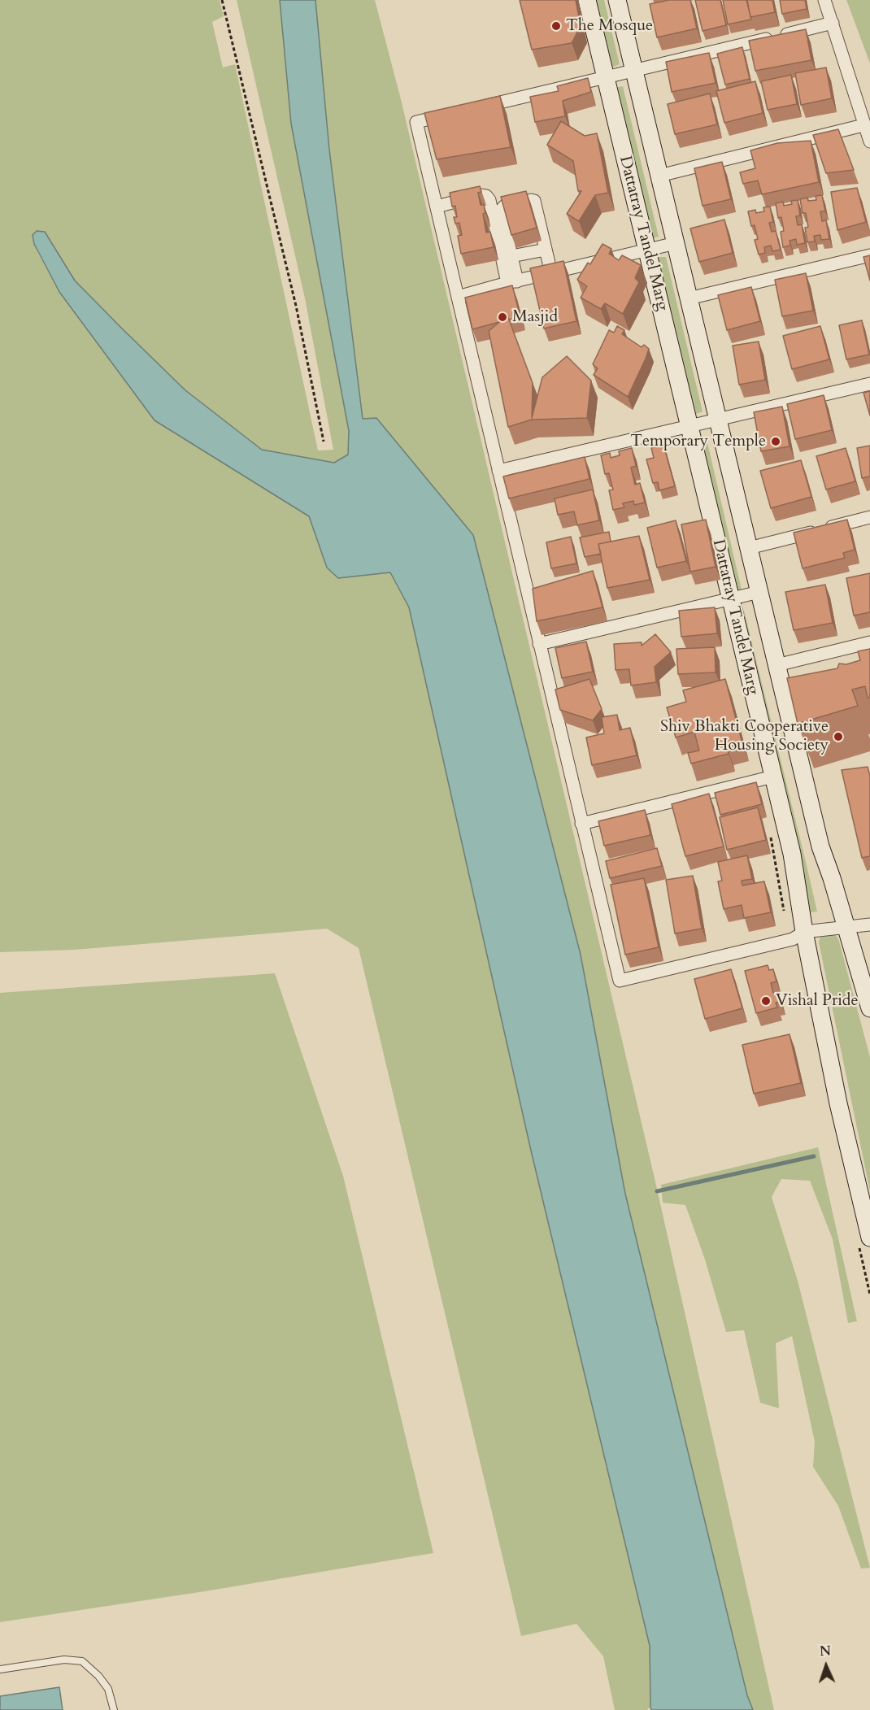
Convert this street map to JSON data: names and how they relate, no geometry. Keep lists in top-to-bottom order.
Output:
{
  "streets": {
    "main road": ["Dattatray Tandel Marg"]
  },
  "places": [
    "The Mosque",
    "Masjid",
    "Temporary Temple",
    "Shiv Bhakti Cooperative Housing Society",
    "Vishal Pride"
  ],
  "north": "top"
}
